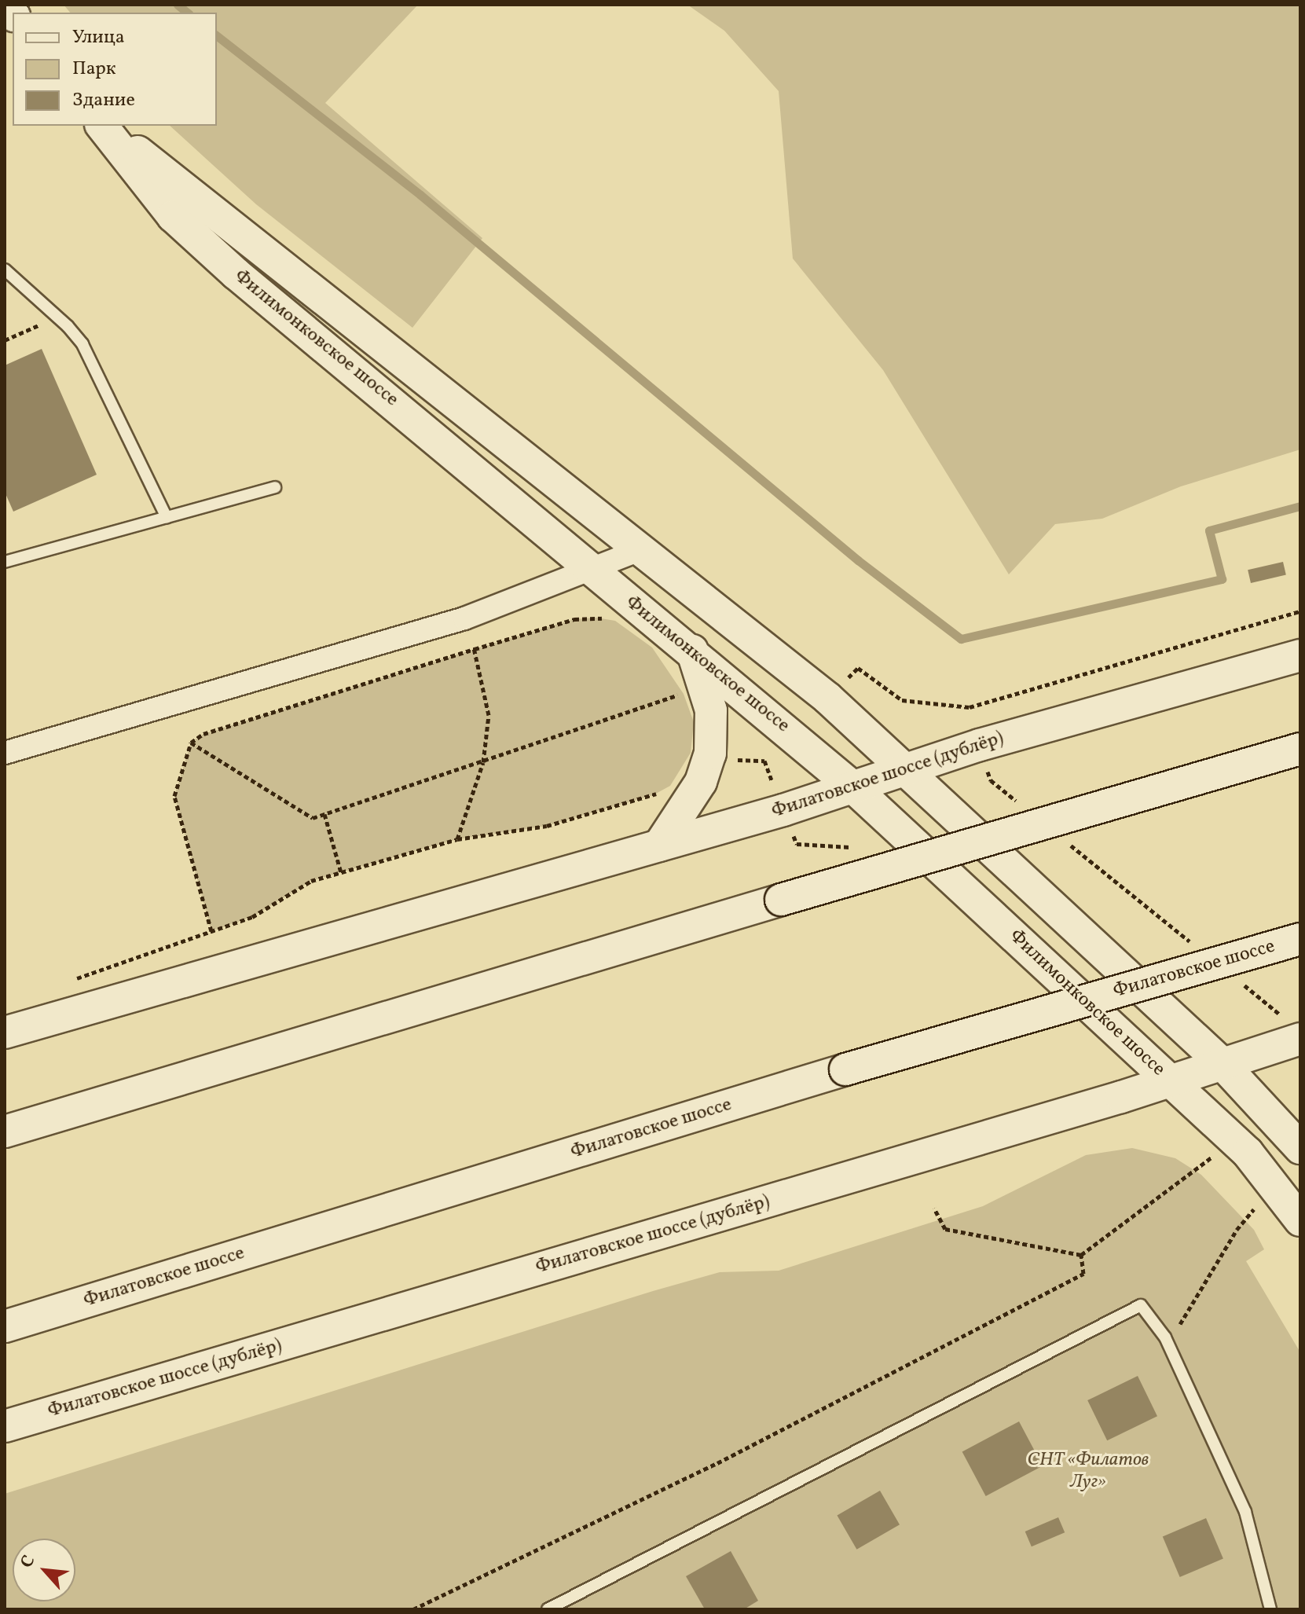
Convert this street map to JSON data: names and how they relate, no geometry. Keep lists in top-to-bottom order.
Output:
{
  "streets": {
    "main road": ["Филимонковское шоссе", "Филатовское шоссе (дублёр)", "Филатовское шоссе"]
  },
  "crossings": [
    ["Филимонковское шоссе", "Филатовское шоссе (дублёр)"]
  ],
  "parks": ["СНТ «Филатов Луг»"],
  "legend": ["Улица", "Парк", "Здание"],
  "north": "top left"
}
